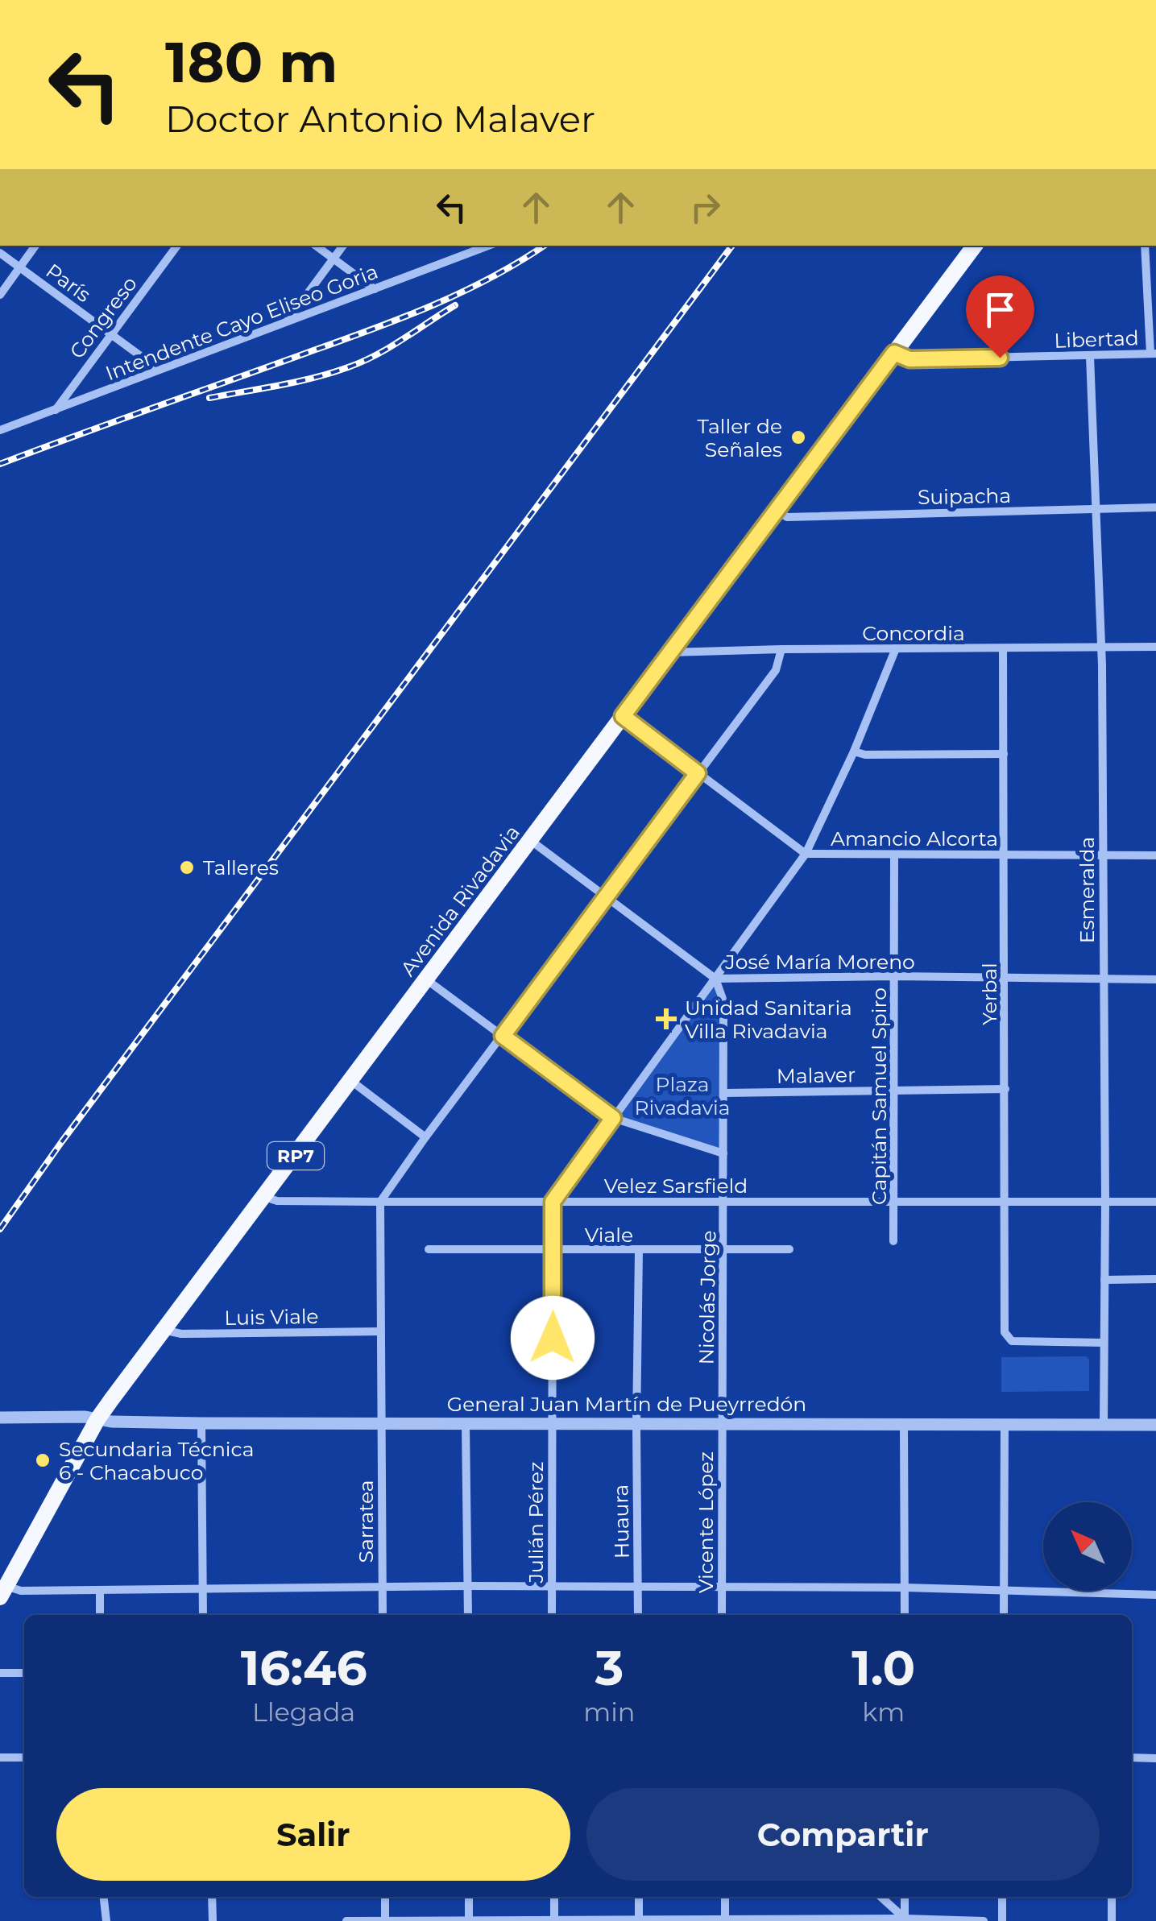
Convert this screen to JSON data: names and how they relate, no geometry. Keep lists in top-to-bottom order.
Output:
{
  "streets": {
    "main road": ["Avenida Rivadavia", "RP7"],
    "street": [
      "París",
      "Congreso",
      "Intendente Cayo Eliseo Goria",
      "Libertad",
      "Suipacha",
      "Concordia",
      "Amancio Alcorta",
      "Esmeralda",
      "José María Moreno",
      "Yerbal",
      "Malaver",
      "Capitán Samuel Spiro",
      "Velez Sarsfield",
      "Viale",
      "Nicolás Jorge",
      "Luis Viale",
      "General Juan Martín de Pueyrredón",
      "Sarratea",
      "Huaura",
      "Julián Pérez",
      "Vicente López"
    ]
  },
  "crossings": [
    ["París", "Congreso"],
    ["París", "Intendente Cayo Eliseo Goria"],
    ["Congreso", "Intendente Cayo Eliseo Goria"],
    ["Libertad", "Esmeralda"],
    ["Libertad", "Avenida Rivadavia"],
    ["Suipacha", "Esmeralda"],
    ["Suipacha", "Avenida Rivadavia"],
    ["Concordia", "Esmeralda"],
    ["Concordia", "Avenida Rivadavia"],
    ["Concordia", "Yerbal"],
    ["Amancio Alcorta", "Esmeralda"],
    ["Amancio Alcorta", "Avenida Rivadavia"],
    ["Amancio Alcorta", "Yerbal"],
    ["Amancio Alcorta", "Capitán Samuel Spiro"],
    ["Esmeralda", "José María Moreno"],
    ["Esmeralda", "Yerbal"],
    ["Esmeralda", "Velez Sarsfield"],
    ["Esmeralda", "General Juan Martín de Pueyrredón"],
    ["Avenida Rivadavia", "José María Moreno"],
    ["Avenida Rivadavia", "Velez Sarsfield"],
    ["Avenida Rivadavia", "Luis Viale"],
    ["Avenida Rivadavia", "General Juan Martín de Pueyrredón"],
    ["José María Moreno", "Yerbal"],
    ["José María Moreno", "Capitán Samuel Spiro"],
    ["José María Moreno", "Nicolás Jorge"],
    ["Yerbal", "Malaver"],
    ["Yerbal", "Velez Sarsfield"],
    ["Malaver", "Capitán Samuel Spiro"],
    ["Malaver", "Nicolás Jorge"],
    ["Capitán Samuel Spiro", "Velez Sarsfield"],
    ["Velez Sarsfield", "Nicolás Jorge"],
    ["Velez Sarsfield", "Sarratea"],
    ["Velez Sarsfield", "Julián Pérez"],
    ["Viale", "Nicolás Jorge"],
    ["Viale", "Huaura"],
    ["Viale", "Julián Pérez"],
    ["Nicolás Jorge", "General Juan Martín de Pueyrredón"],
    ["Nicolás Jorge", "Vicente López"],
    ["Luis Viale", "Sarratea"],
    ["General Juan Martín de Pueyrredón", "Sarratea"],
    ["General Juan Martín de Pueyrredón", "Huaura"],
    ["General Juan Martín de Pueyrredón", "Julián Pérez"],
    ["General Juan Martín de Pueyrredón", "Vicente López"]
  ],
  "parks": ["Plaza Rivadavia"],
  "places": {
    "other": ["Taller de Señales", "Talleres", "Secundaria Técnica 6 - Chacabuco"],
    "health": ["Unidad Sanitaria Villa Rivadavia"]
  },
  "north": "top left",
  "page": {
    "turn": ["180 m", "Doctor Antonio Malaver"],
    "eta": [
      "16:46",
      "Llegada",
      "3",
      "min",
      "1.0",
      "km"
    ],
    "buttons": ["Salir", "Compartir"]
  }
}
